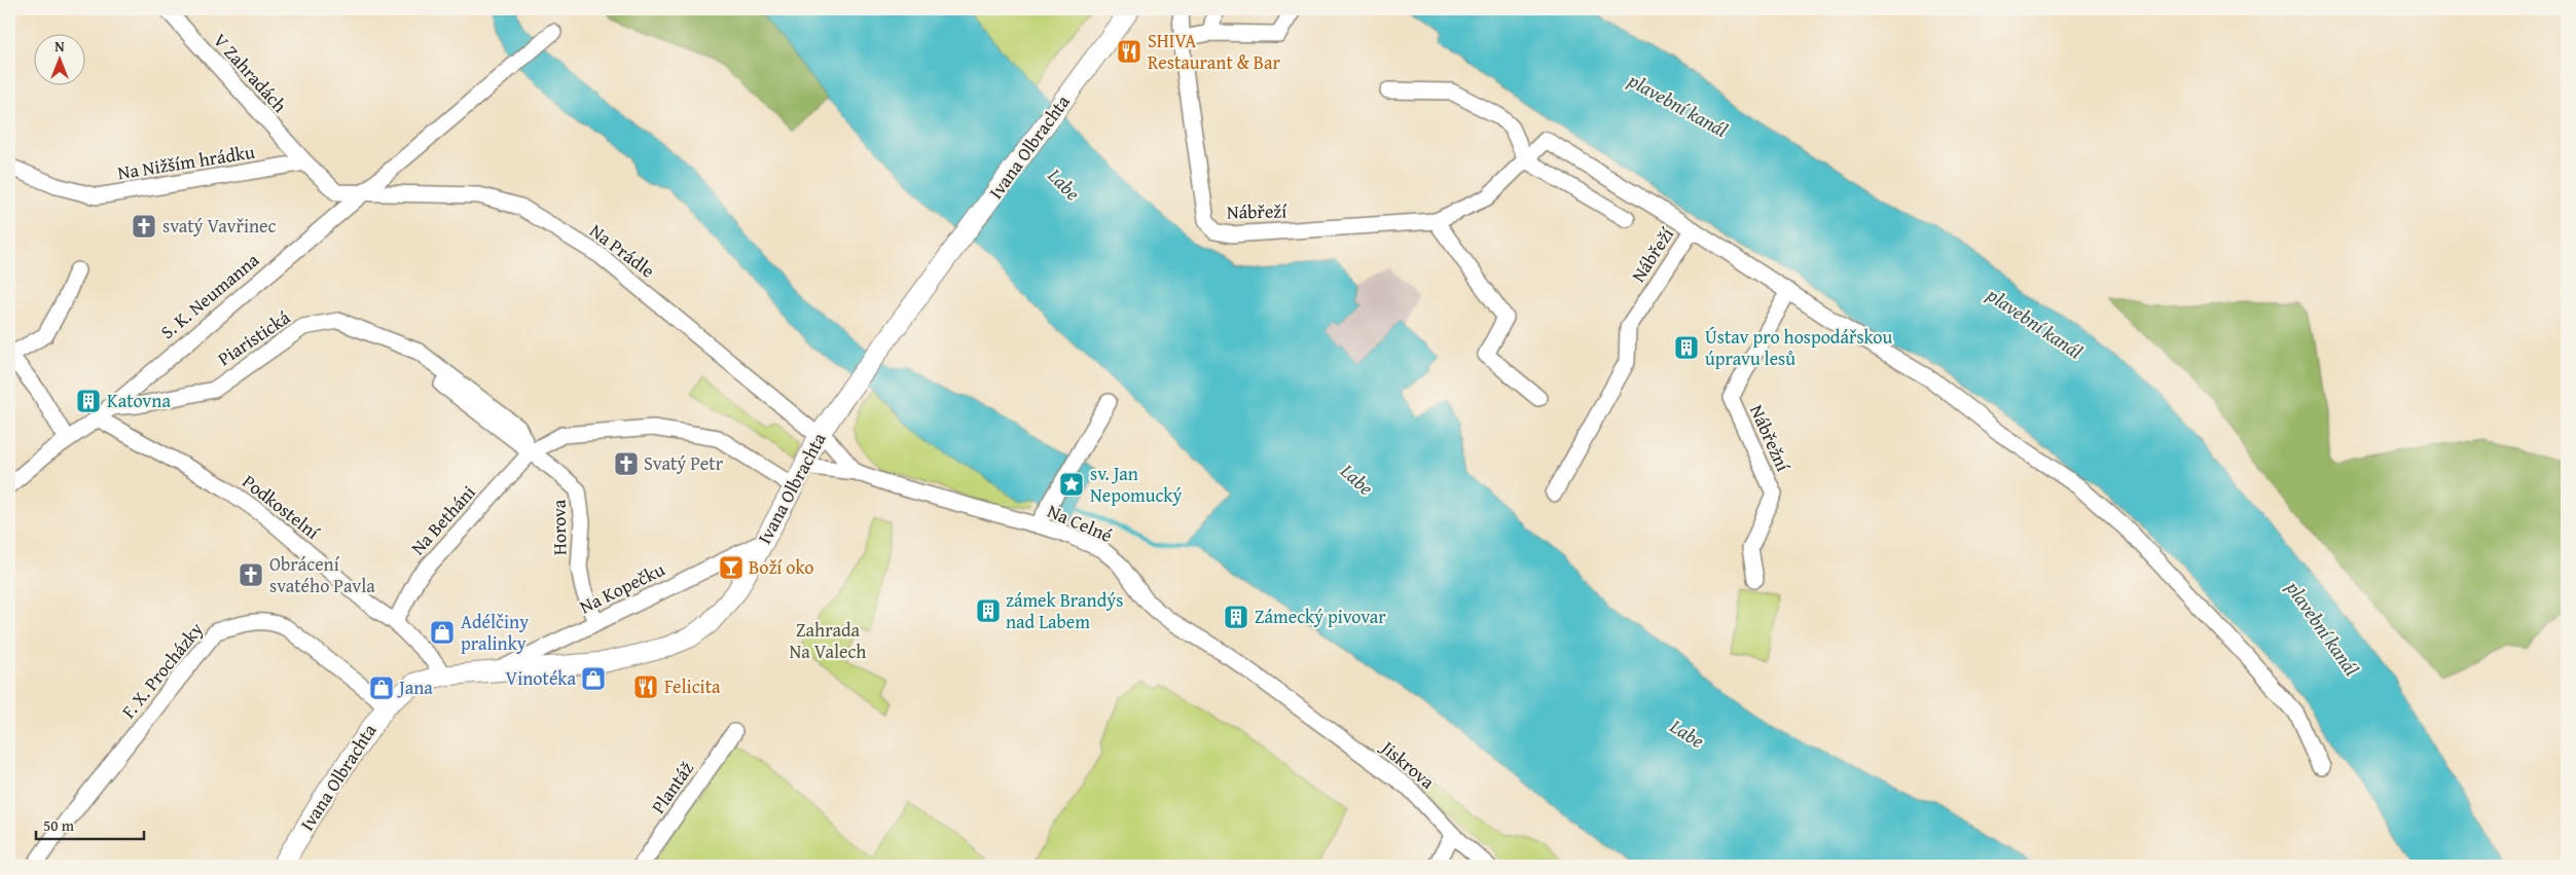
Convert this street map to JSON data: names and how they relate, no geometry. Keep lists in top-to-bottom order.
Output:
{
  "streets": {
    "main road": ["Ivana Olbrachta"],
    "street": [
      "V Zahradách",
      "Na Nižším hrádku",
      "Nábřeží",
      "Na Prádle",
      "S. K. Neumanna",
      "Piaristická",
      "Nábřežní",
      "Podkostelní",
      "Na Betháni",
      "Na Celné",
      "Horova",
      "Na Kopečku",
      "F. X. Procházky",
      "Jiskrova",
      "Plantáž"
    ]
  },
  "crossings": [
    ["V Zahradách", "Na Nižším hrádku"],
    ["Ivana Olbrachta", "Na Prádle"],
    ["Ivana Olbrachta", "Podkostelní"],
    ["Ivana Olbrachta", "Na Betháni"],
    ["Ivana Olbrachta", "Na Celné"],
    ["Ivana Olbrachta", "Na Kopečku"],
    ["Ivana Olbrachta", "F. X. Procházky"],
    ["Nábřeží", "Nábřežní"],
    ["Na Prádle", "S. K. Neumanna"],
    ["Na Prádle", "Na Celné"],
    ["S. K. Neumanna", "Piaristická"],
    ["S. K. Neumanna", "Podkostelní"],
    ["Piaristická", "Na Betháni"],
    ["Piaristická", "Horova"],
    ["Podkostelní", "Na Betháni"],
    ["Na Betháni", "Horova"],
    ["Na Celné", "Jiskrova"],
    ["Horova", "Na Kopečku"]
  ],
  "water": ["plavební kanál", "Labe"],
  "parks": ["Zahrada Na Valech"],
  "places": {
    "restaurant": ["SHIVA Restaurant & Bar", "Felicita"],
    "church": ["svatý Vavřinec", "Svatý Petr", "Obrácení svatého Pavla"],
    "building": [
      "Ústav pro hospodářskou úpravu lesů",
      "Katovna",
      "zámek Brandýs nad Labem",
      "Zámecký pivovar"
    ],
    "place": ["sv. Jan Nepomucký"],
    "bar": ["Boží oko"],
    "shop": ["Adélčiny pralinky", "Vinotéka", "Jana"]
  },
  "scale_bar": "50 m",
  "north": "top"
}
